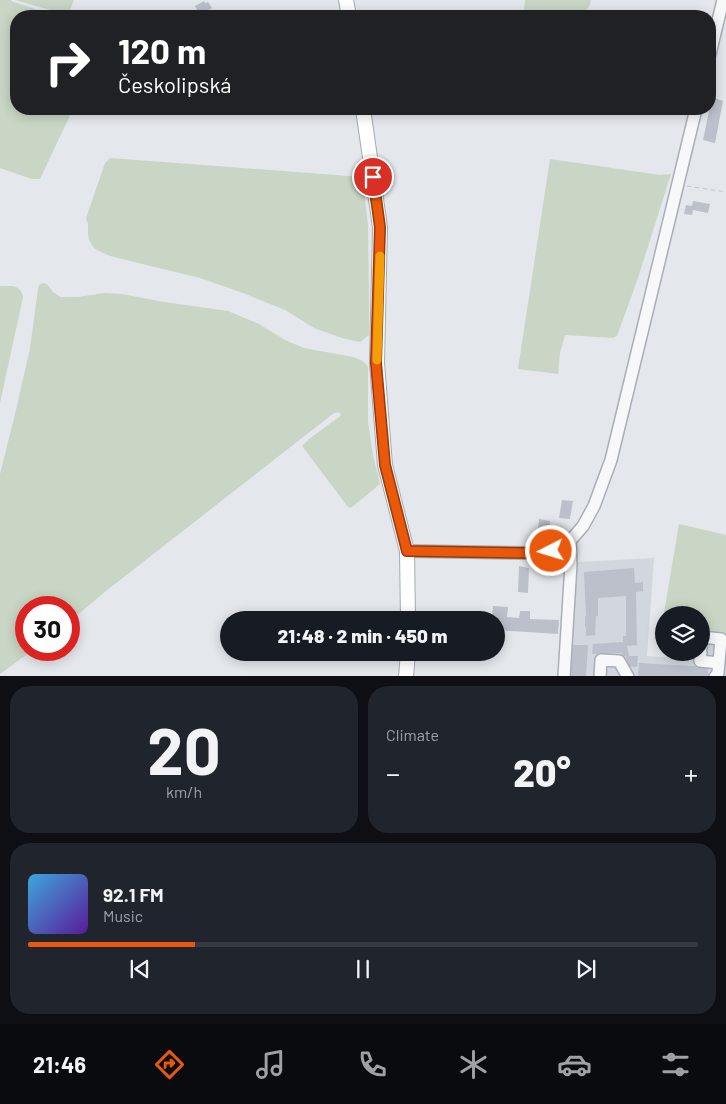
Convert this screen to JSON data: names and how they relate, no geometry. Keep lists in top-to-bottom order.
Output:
{
  "page": {
    "turn": ["120 m", "Českolipská"],
    "limit": "30",
    "trip": "21:48 · 2 min · 450 m",
    "tile": [
      ["20", "km/h"],
      "Climate"
    ],
    "heat": ["−", "20°", "+"],
    "song": ["92.1 FM", "Music"],
    "tabs": "21:46"
  }
}
